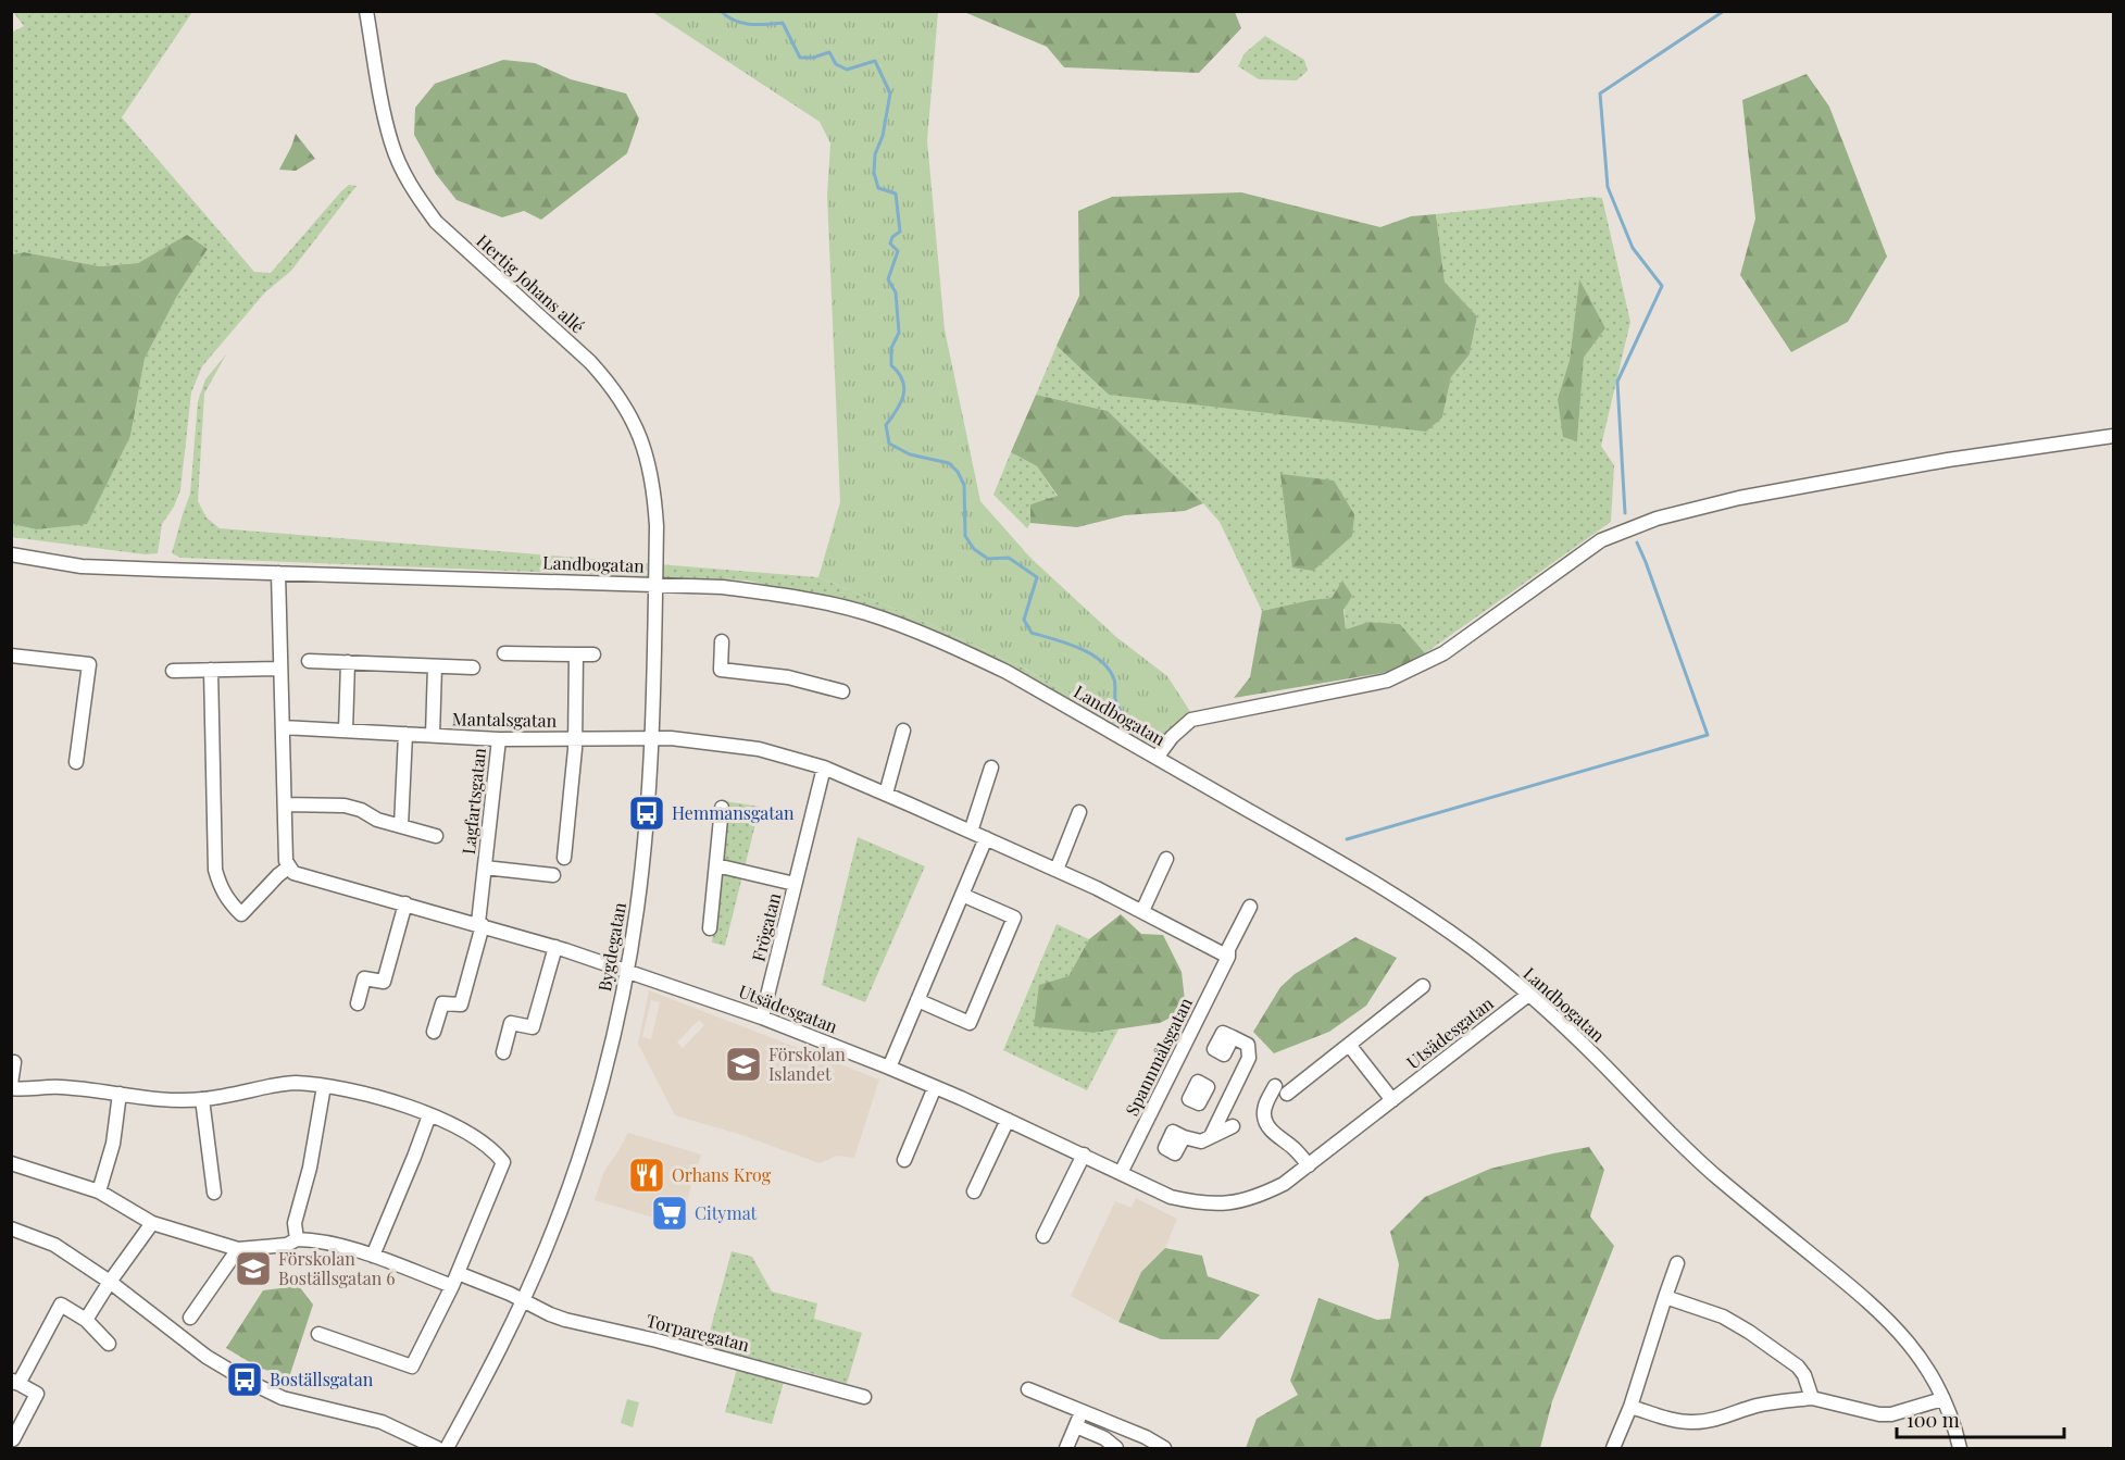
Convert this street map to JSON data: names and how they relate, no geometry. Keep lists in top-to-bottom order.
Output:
{
  "streets": {
    "street": [
      "Hertig Johans allé",
      "Landbogatan",
      "Mantalsgatan",
      "Lagfartsgatan",
      "Frögatan",
      "Bygdegatan",
      "Utsädesgatan",
      "Spannmålsgatan",
      "Torparegatan"
    ]
  },
  "crossings": [
    ["Hertig Johans allé", "Landbogatan"],
    ["Hertig Johans allé", "Bygdegatan"],
    ["Landbogatan", "Bygdegatan"],
    ["Landbogatan", "Utsädesgatan"],
    ["Mantalsgatan", "Lagfartsgatan"],
    ["Mantalsgatan", "Bygdegatan"],
    ["Frögatan", "Utsädesgatan"],
    ["Bygdegatan", "Utsädesgatan"],
    ["Bygdegatan", "Torparegatan"],
    ["Utsädesgatan", "Spannmålsgatan"]
  ],
  "places": {
    "bus stop": ["Hemmansgatan", "Boställsgatan"],
    "school or university": ["Förskolan Islandet", "Förskolan Boställsgatan 6"],
    "restaurant": ["Orhans Krog"],
    "supermarket": ["Citymat"]
  },
  "scale_bar": "100 m"
}
